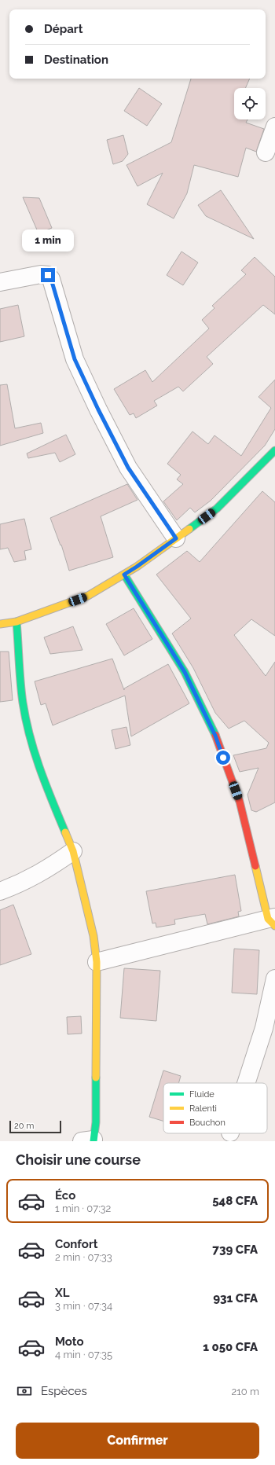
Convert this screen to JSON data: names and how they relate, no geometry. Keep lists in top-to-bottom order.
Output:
{
  "legend": ["Fluide", "Ralenti", "Bouchon"],
  "scale_bar": "20 m",
  "page": {
    "banner": ["Départ", "Destination"],
    "bubble": "1 min",
    "scale": "20 m",
    "heading": "Choisir une course",
    "list": [
      {
        "name": "Éco",
        "note": "1 min · 07:32",
        "value": "548 CFA"
      },
      {
        "name": "Confort",
        "note": "2 min · 07:33",
        "value": "739 CFA"
      },
      {
        "name": "XL",
        "note": "3 min · 07:34",
        "value": "931 CFA"
      },
      {
        "name": "Moto",
        "note": "4 min · 07:35",
        "value": "1 050 CFA"
      }
    ],
    "pay": ["Espèces", "210 m"],
    "buttons": "Confirmer"
  }
}
